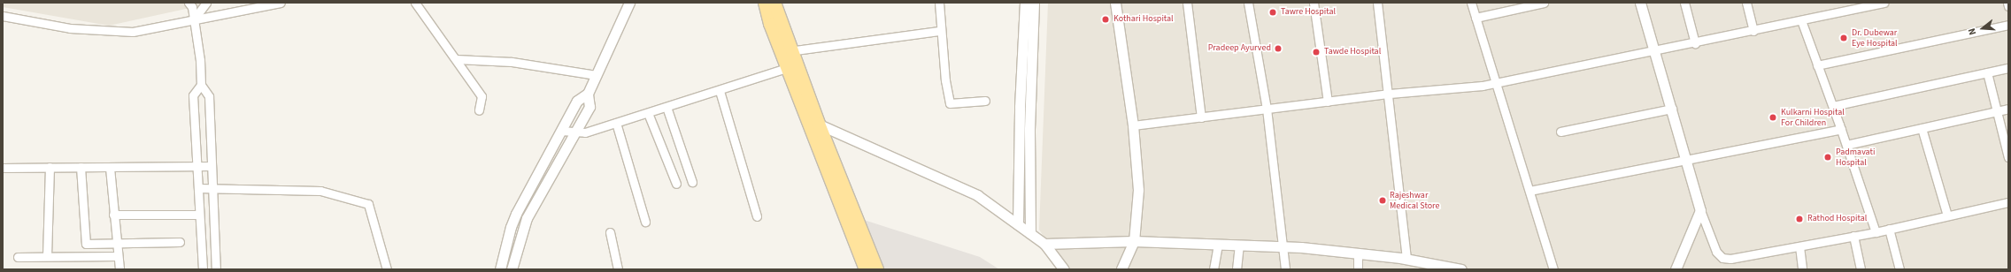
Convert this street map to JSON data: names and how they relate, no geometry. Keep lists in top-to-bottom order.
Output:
{
  "places": [
    "Tawre Hospital",
    "Kothari Hospital",
    "Dr. Dubewar Eye Hospital",
    "Pradeep Ayurved",
    "Tawde Hospital",
    "Kulkarni Hospital For Children",
    "Padmavati Hospital",
    "Rajeshwar Medical Store",
    "Rathod Hospital"
  ],
  "north": "left"
}
